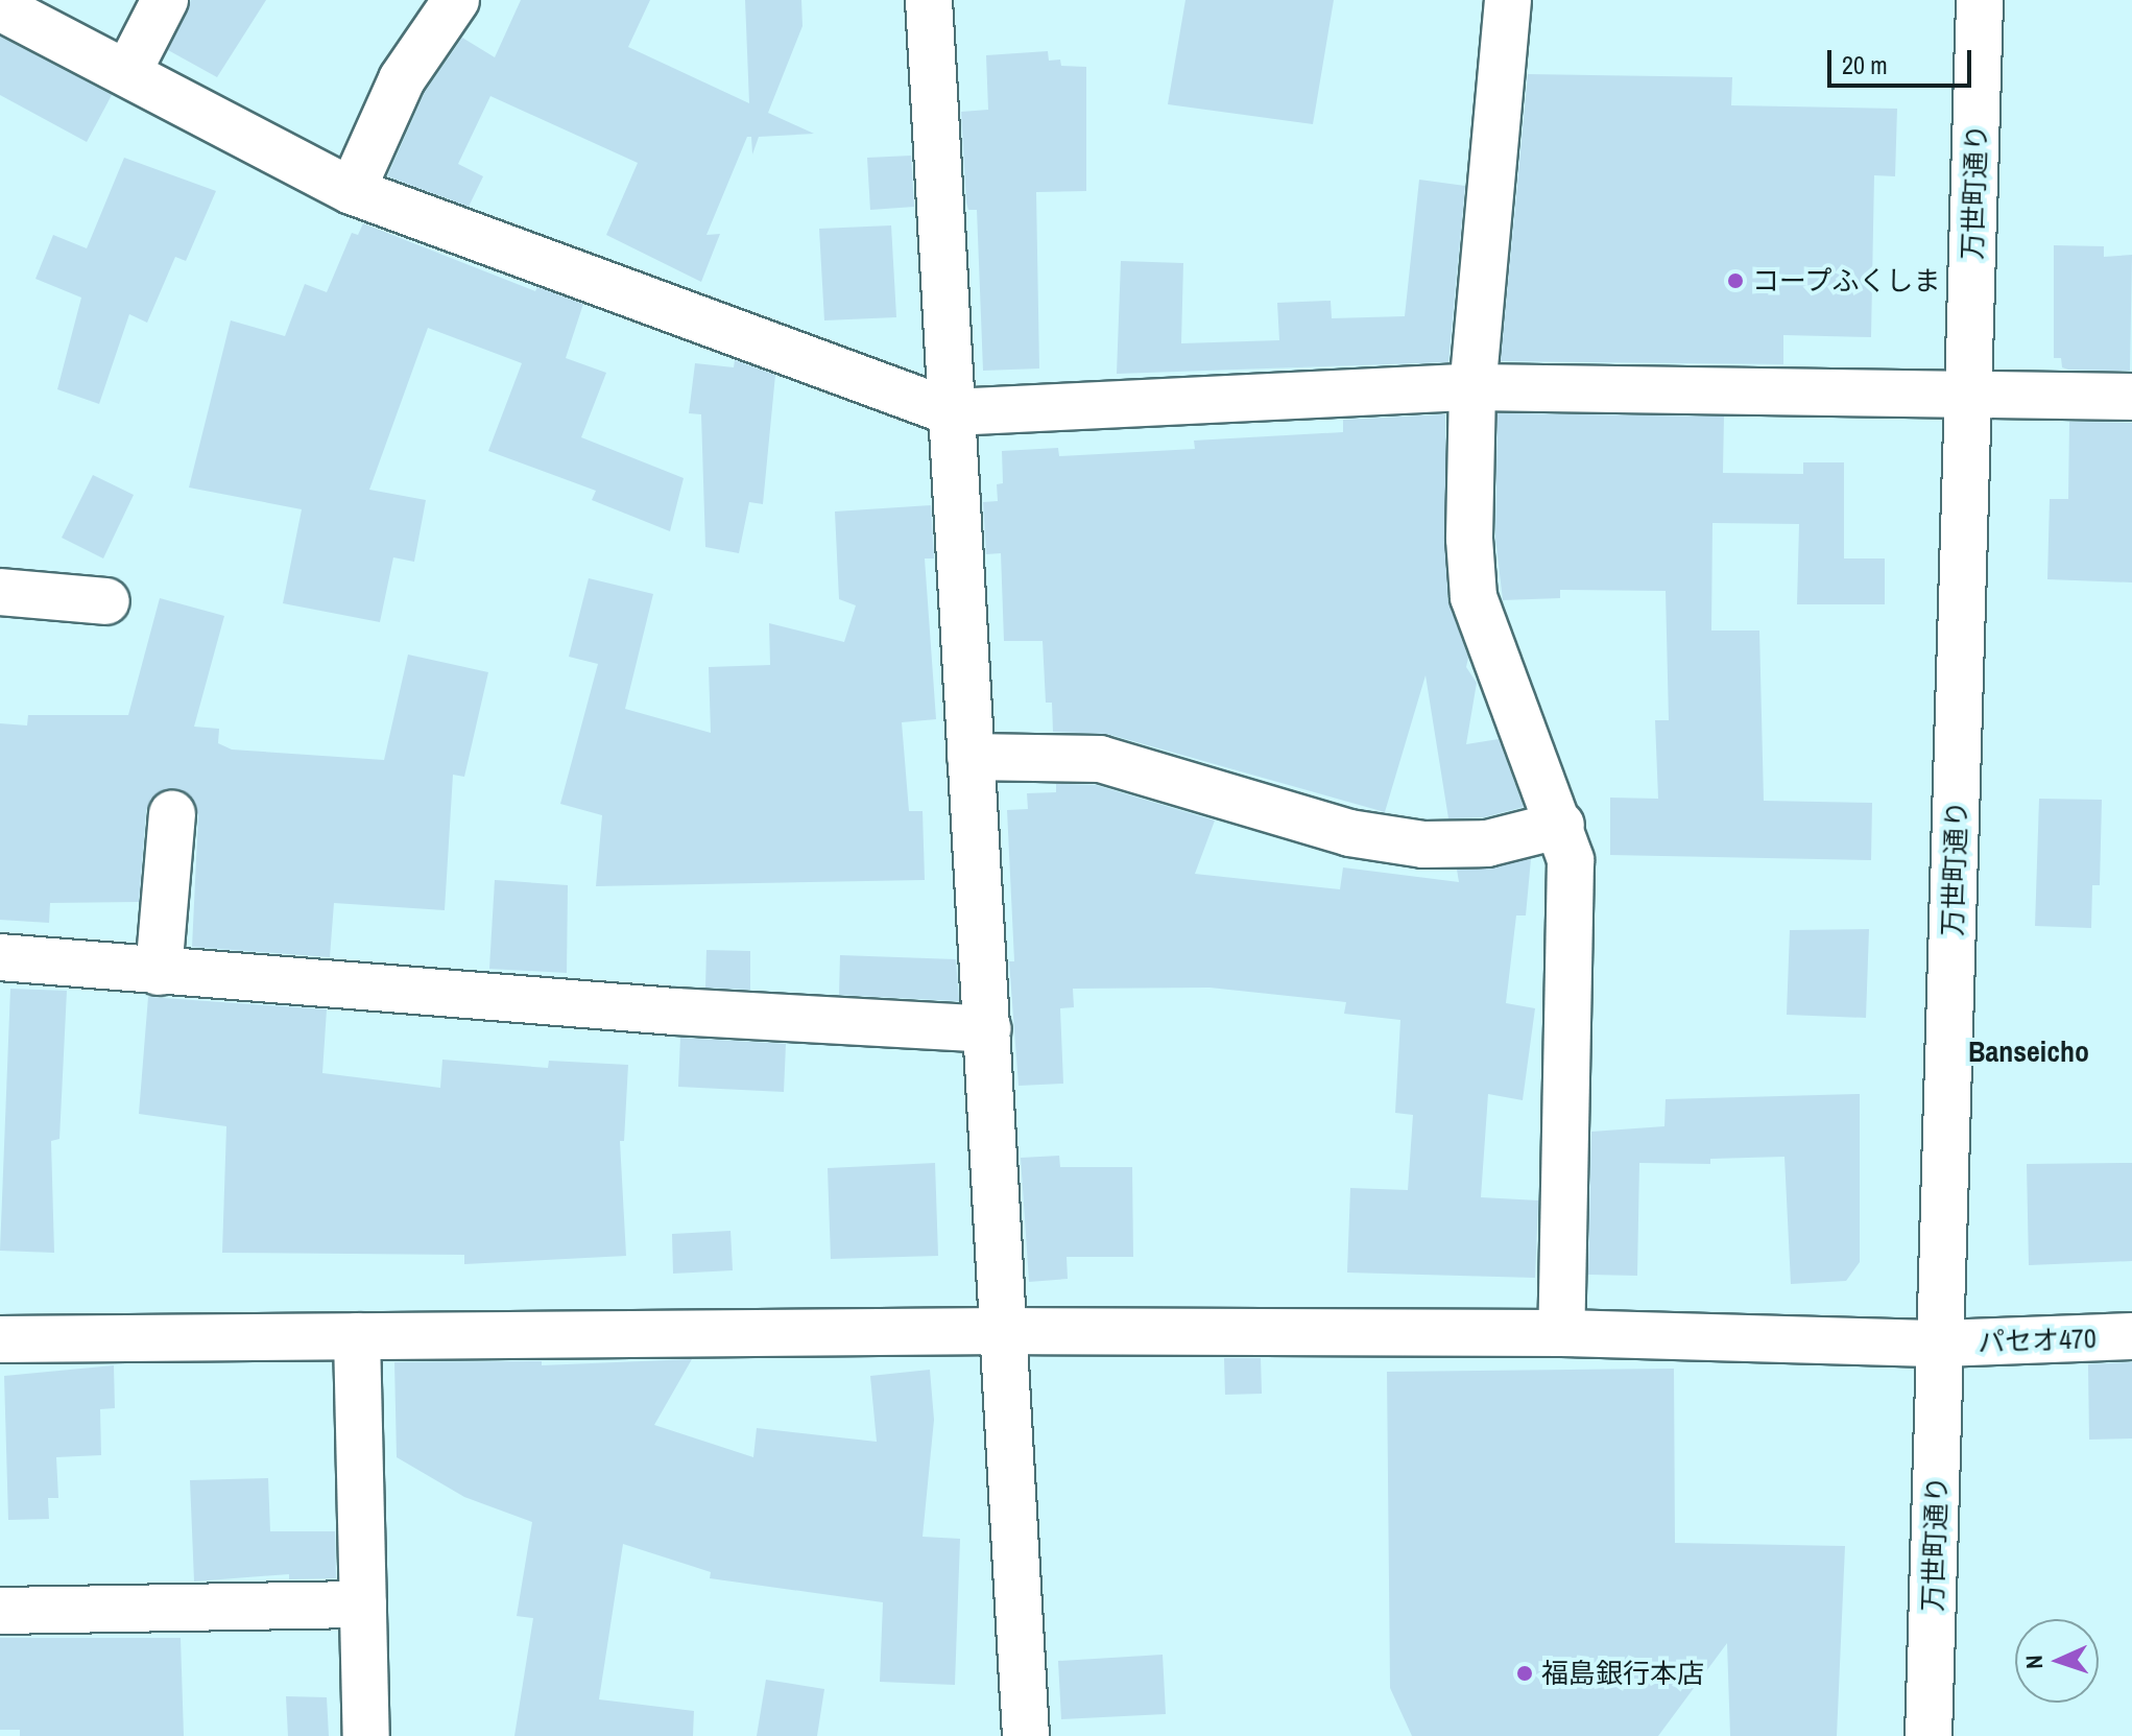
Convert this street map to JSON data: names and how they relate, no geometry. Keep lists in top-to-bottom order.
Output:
{
  "streets": {
    "street": ["万世町通り", "パセオ470"]
  },
  "crossings": [
    ["万世町通り", "パセオ470"]
  ],
  "districts": ["Banseicho"],
  "places": ["コープふくしま", "福島銀行本店"],
  "scale_bar": "20 m",
  "north": "left"
}
